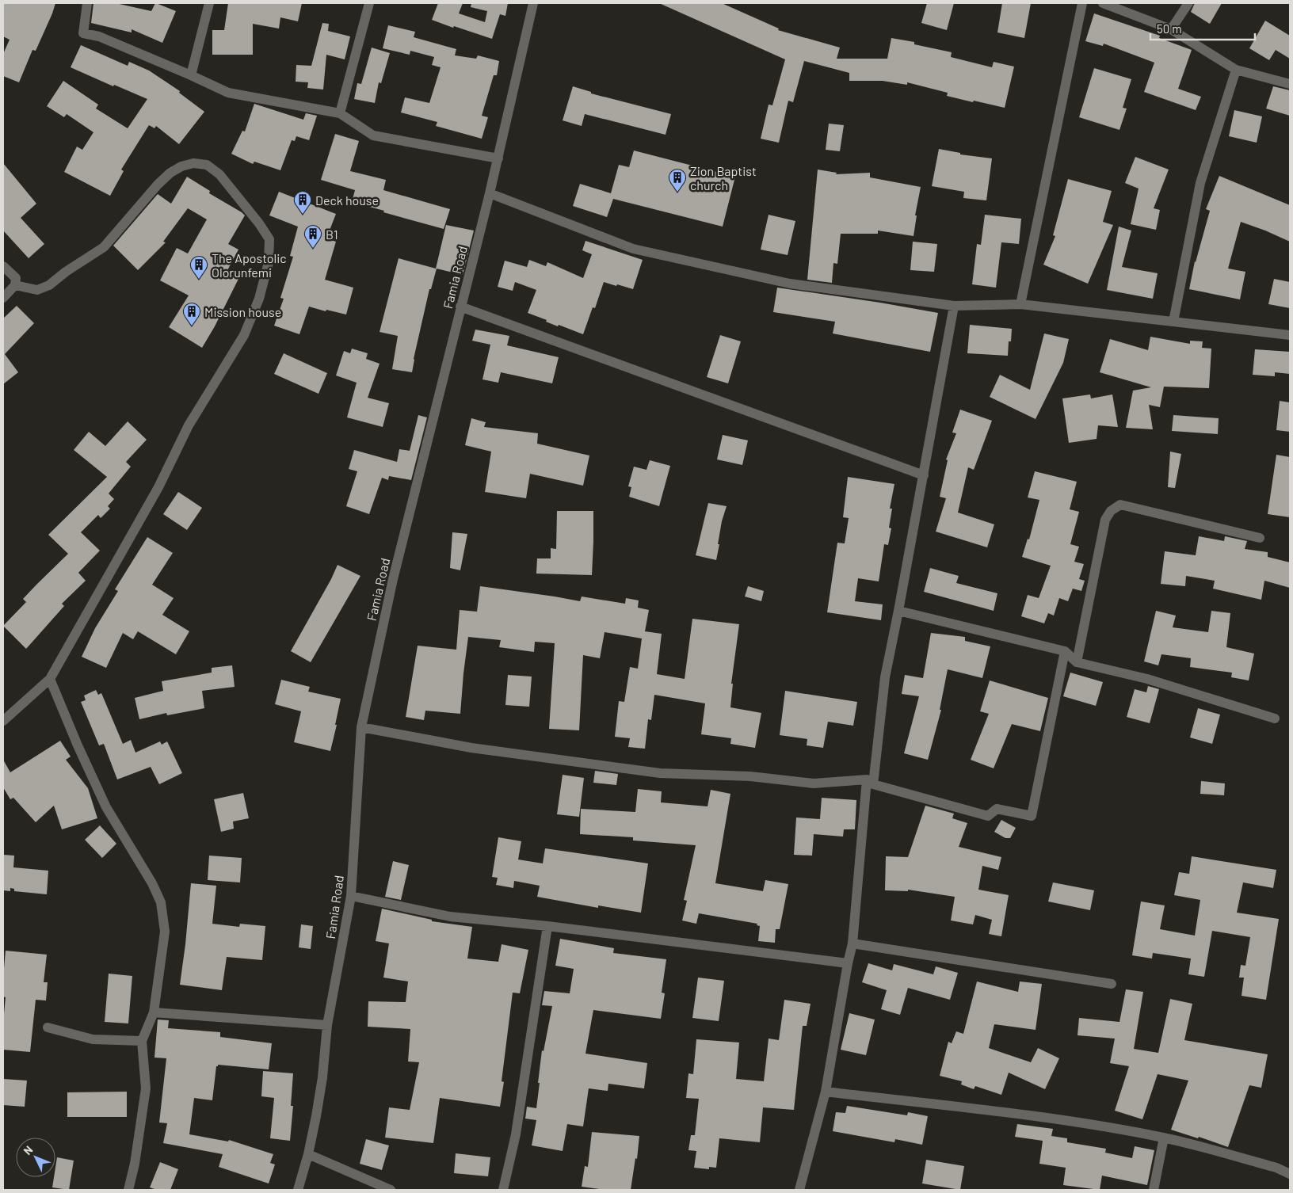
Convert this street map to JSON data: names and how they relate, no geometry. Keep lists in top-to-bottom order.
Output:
{
  "streets": {
    "street": ["Famia Road"]
  },
  "places": {
    "building": [
      "Zion Baptist church",
      "Deck house",
      "B1",
      "The Apostolic Olorunfemi",
      "Mission house"
    ]
  },
  "scale_bar": "50 m",
  "north": "top left"
}
